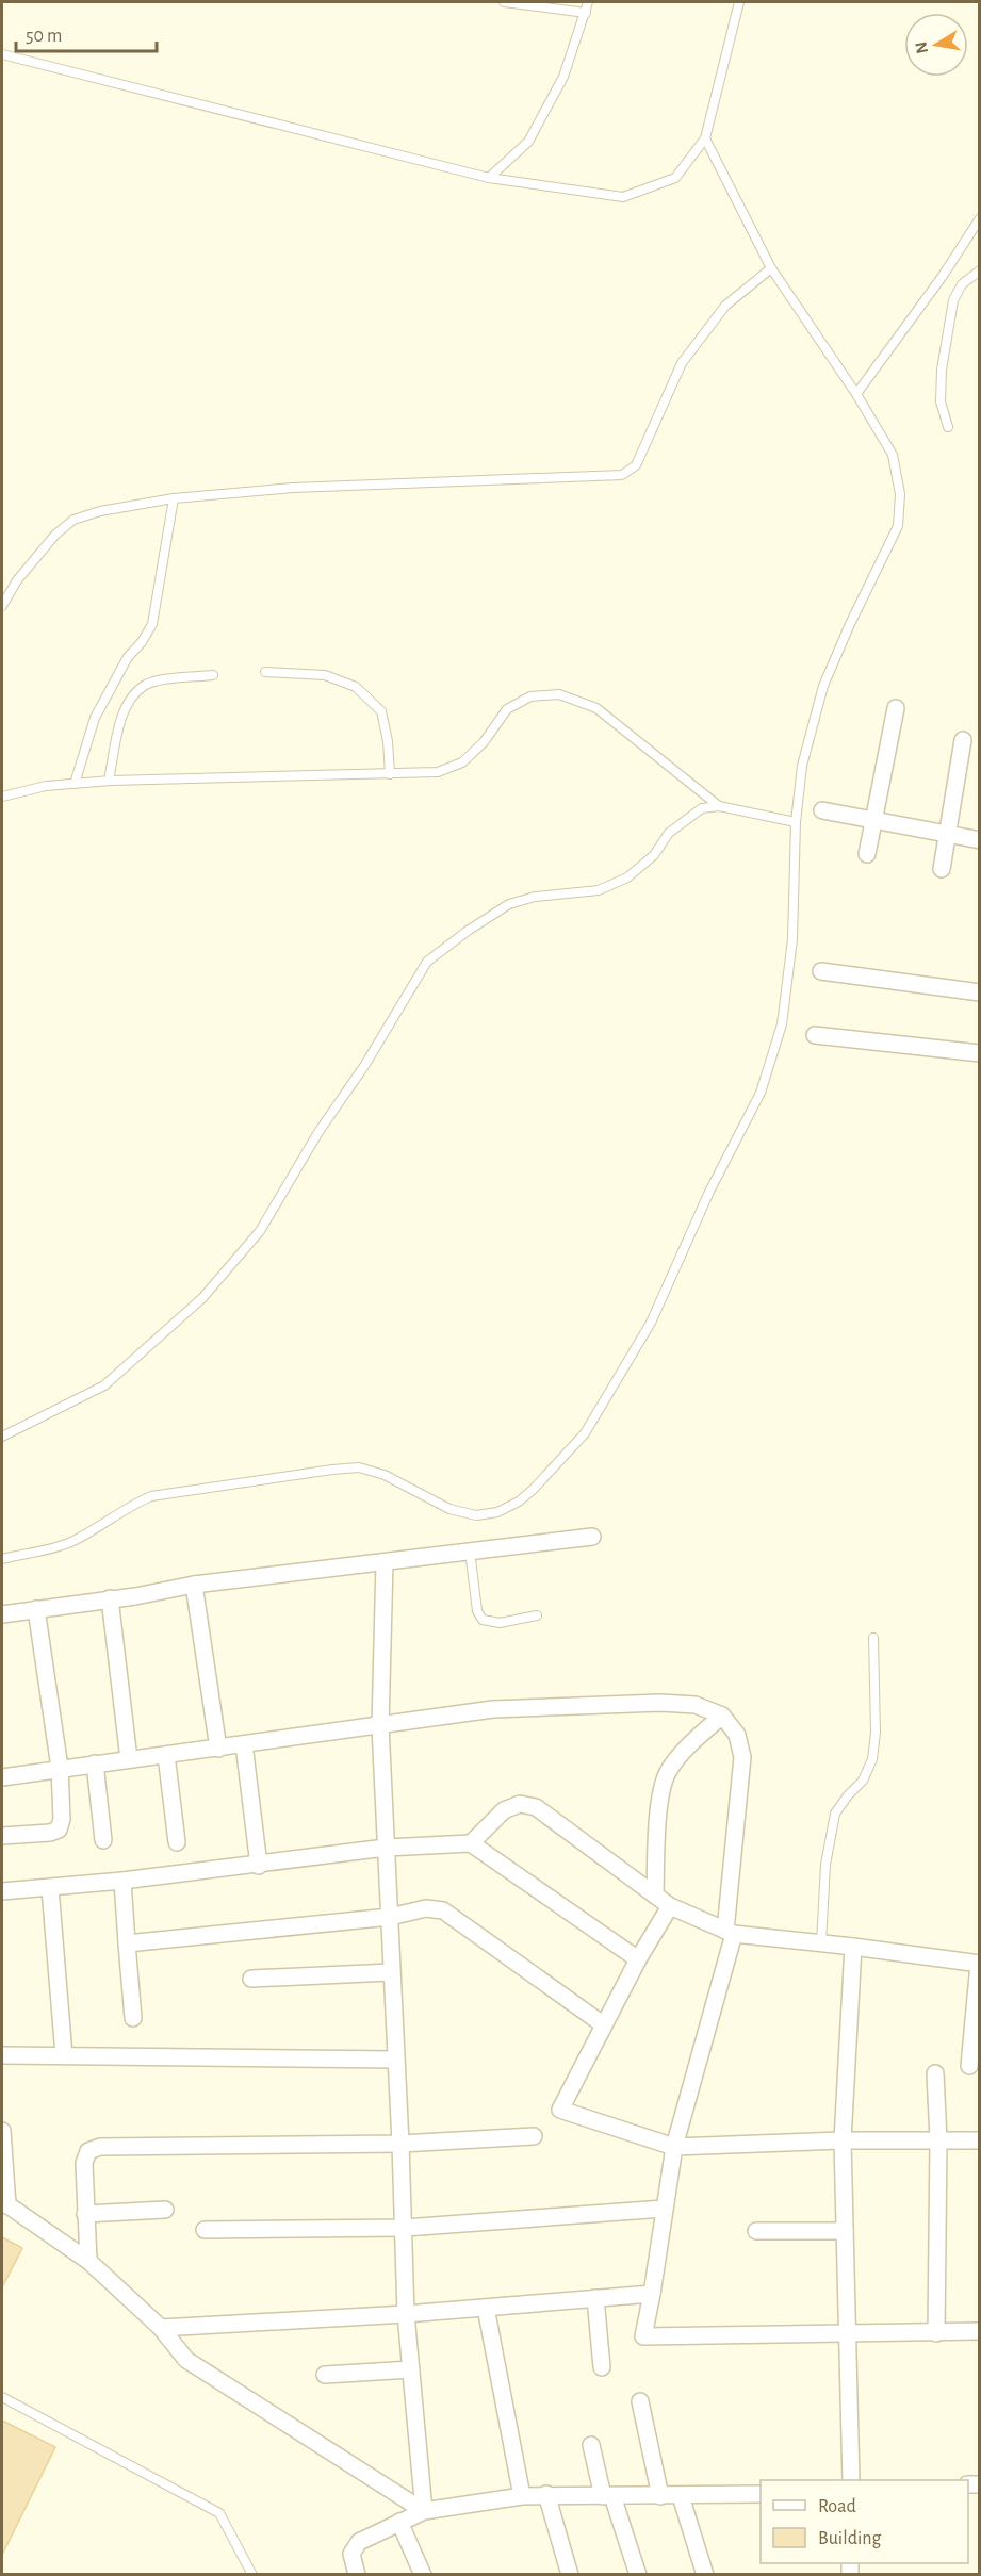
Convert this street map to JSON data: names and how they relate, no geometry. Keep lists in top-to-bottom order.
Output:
{
  "legend": ["Road", "Building"],
  "scale_bar": "50 m",
  "north": "left"
}
